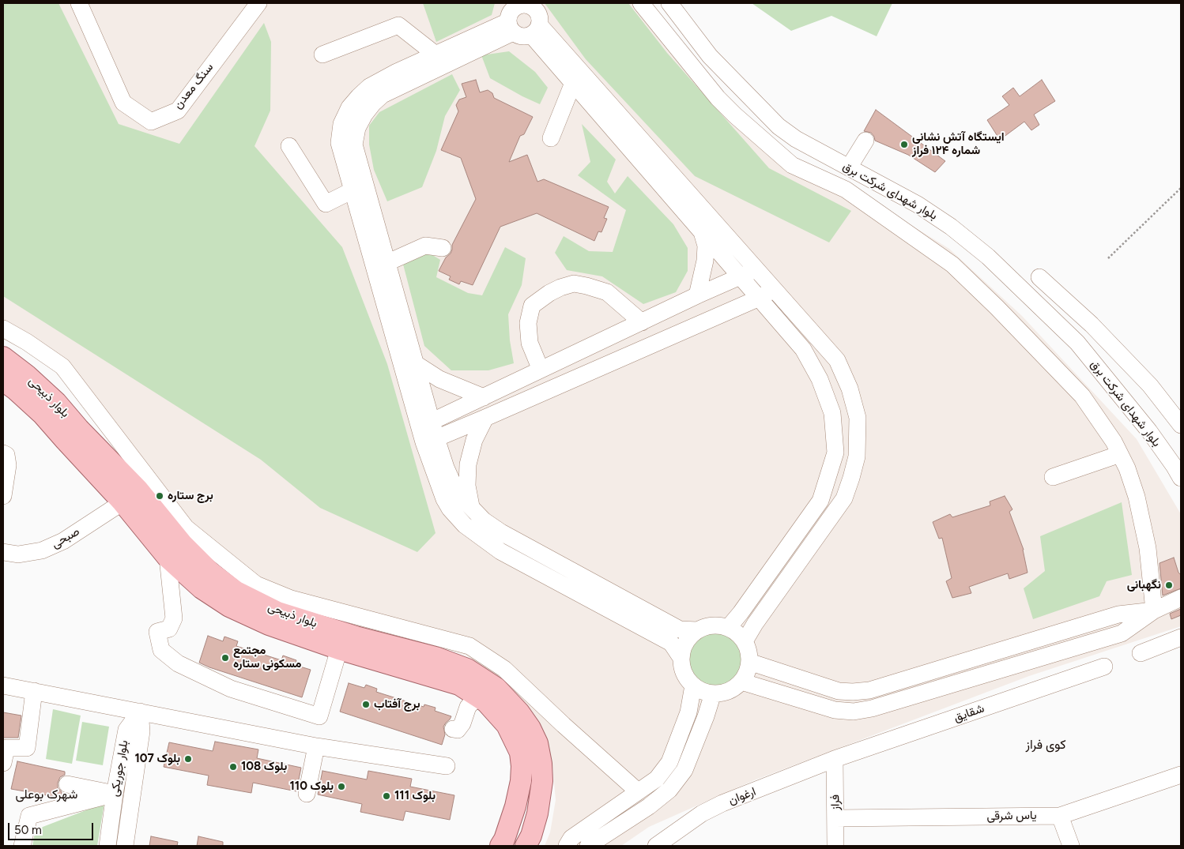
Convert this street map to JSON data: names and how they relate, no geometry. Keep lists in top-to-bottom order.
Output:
{
  "streets": {
    "main road": ["بلوار ذبیحی"],
    "street": [
      "سنگ معدن",
      "بلوار شهدای شرکت برق",
      "صبحی",
      "شقایق",
      "بلوار جوریکی",
      "ارغوان",
      "فراز",
      "یاس شرقی"
    ]
  },
  "crossings": [
    ["بلوار ذبیحی", "صبحی"],
    ["شقایق", "ارغوان"],
    ["شقایق", "فراز"],
    ["ارغوان", "فراز"],
    ["فراز", "یاس شرقی"]
  ],
  "districts": ["کوی فراز", "شهرک بوعلی"],
  "places": [
    "ایستگاه آتش نشانی شماره ۱۲۴ فراز",
    "برج ستاره",
    "نگهبانی",
    "مجتمع مسکونی ستاره",
    "برج آفتاب",
    "بلوک 107",
    "بلوک 108",
    "بلوک 110",
    "بلوک 111"
  ],
  "scale_bar": "50 m"
}
